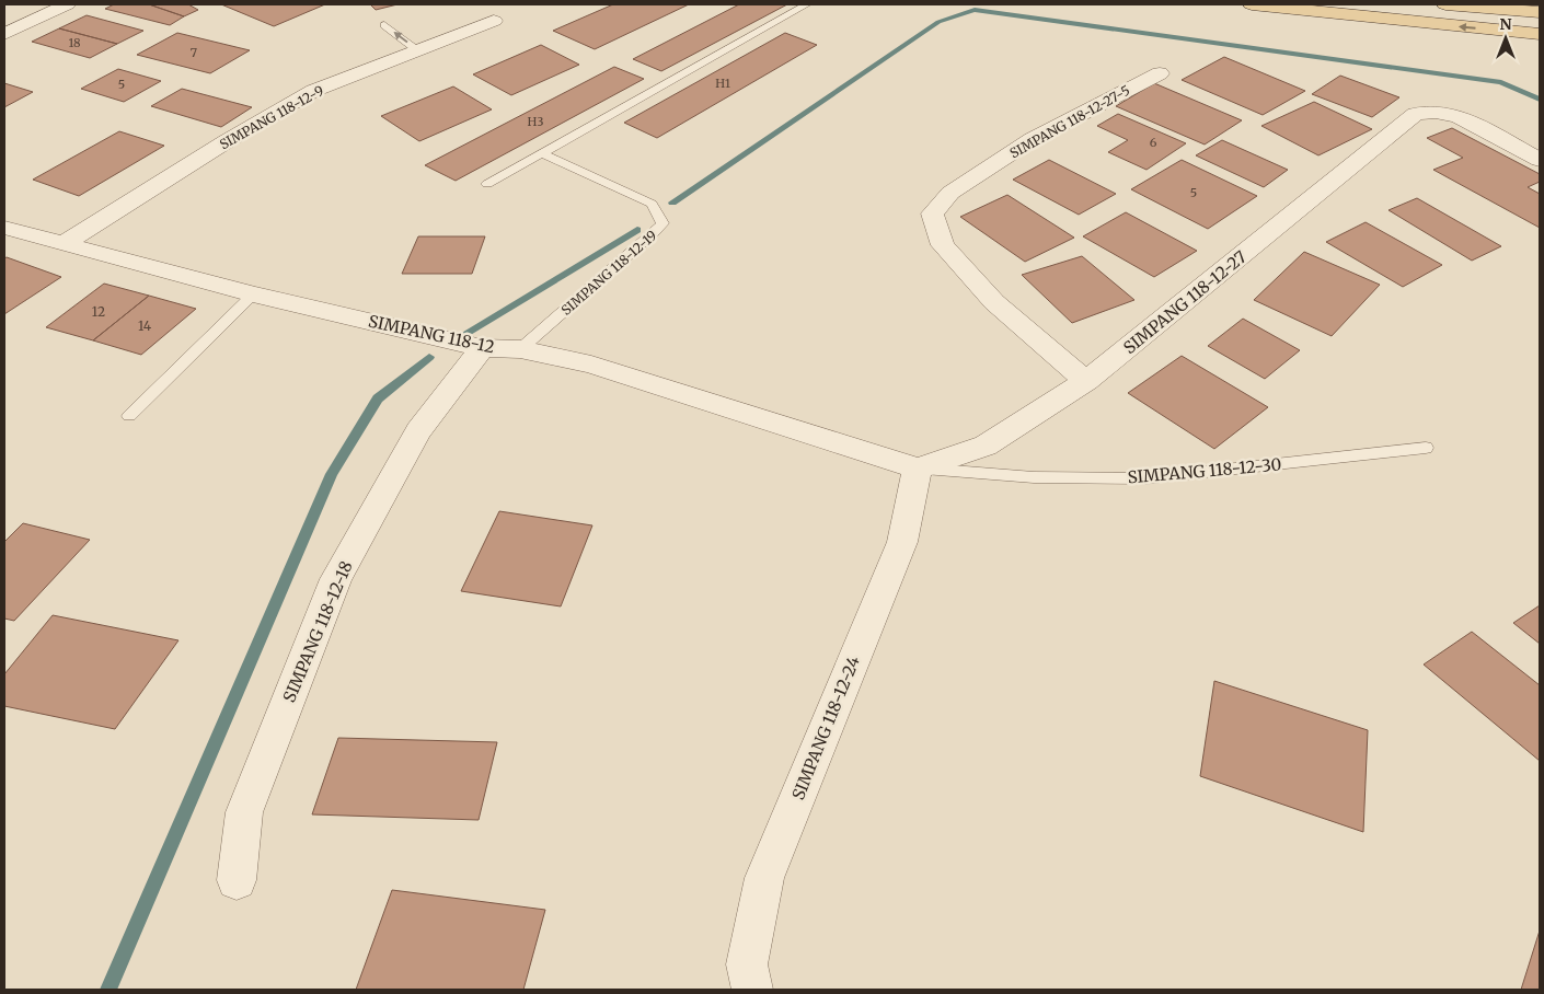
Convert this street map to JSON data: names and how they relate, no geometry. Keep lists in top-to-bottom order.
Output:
{
  "streets": {
    "street": [
      "SIMPANG 118-12-9",
      "SIMPANG 118-12-27-5",
      "SIMPANG 118-12-27",
      "SIMPANG 118-12",
      "SIMPANG 118-12-18",
      "SIMPANG 118-12-24"
    ],
    "lane": ["SIMPANG 118-12-19", "SIMPANG 118-12-30"]
  },
  "crossings": [
    ["SIMPANG 118-12-9", "SIMPANG 118-12"],
    ["SIMPANG 118-12-27-5", "SIMPANG 118-12-27"],
    ["SIMPANG 118-12-19", "SIMPANG 118-12"],
    ["SIMPANG 118-12-27", "SIMPANG 118-12"],
    ["SIMPANG 118-12-27", "SIMPANG 118-12-30"],
    ["SIMPANG 118-12-27", "SIMPANG 118-12-24"],
    ["SIMPANG 118-12", "SIMPANG 118-12-30"],
    ["SIMPANG 118-12", "SIMPANG 118-12-18"],
    ["SIMPANG 118-12", "SIMPANG 118-12-24"],
    ["SIMPANG 118-12-30", "SIMPANG 118-12-24"]
  ],
  "house_numbers": [
    "18",
    "7",
    "H1",
    "5",
    "H3",
    "6",
    "5",
    "12",
    "14"
  ],
  "north": "top"
}
